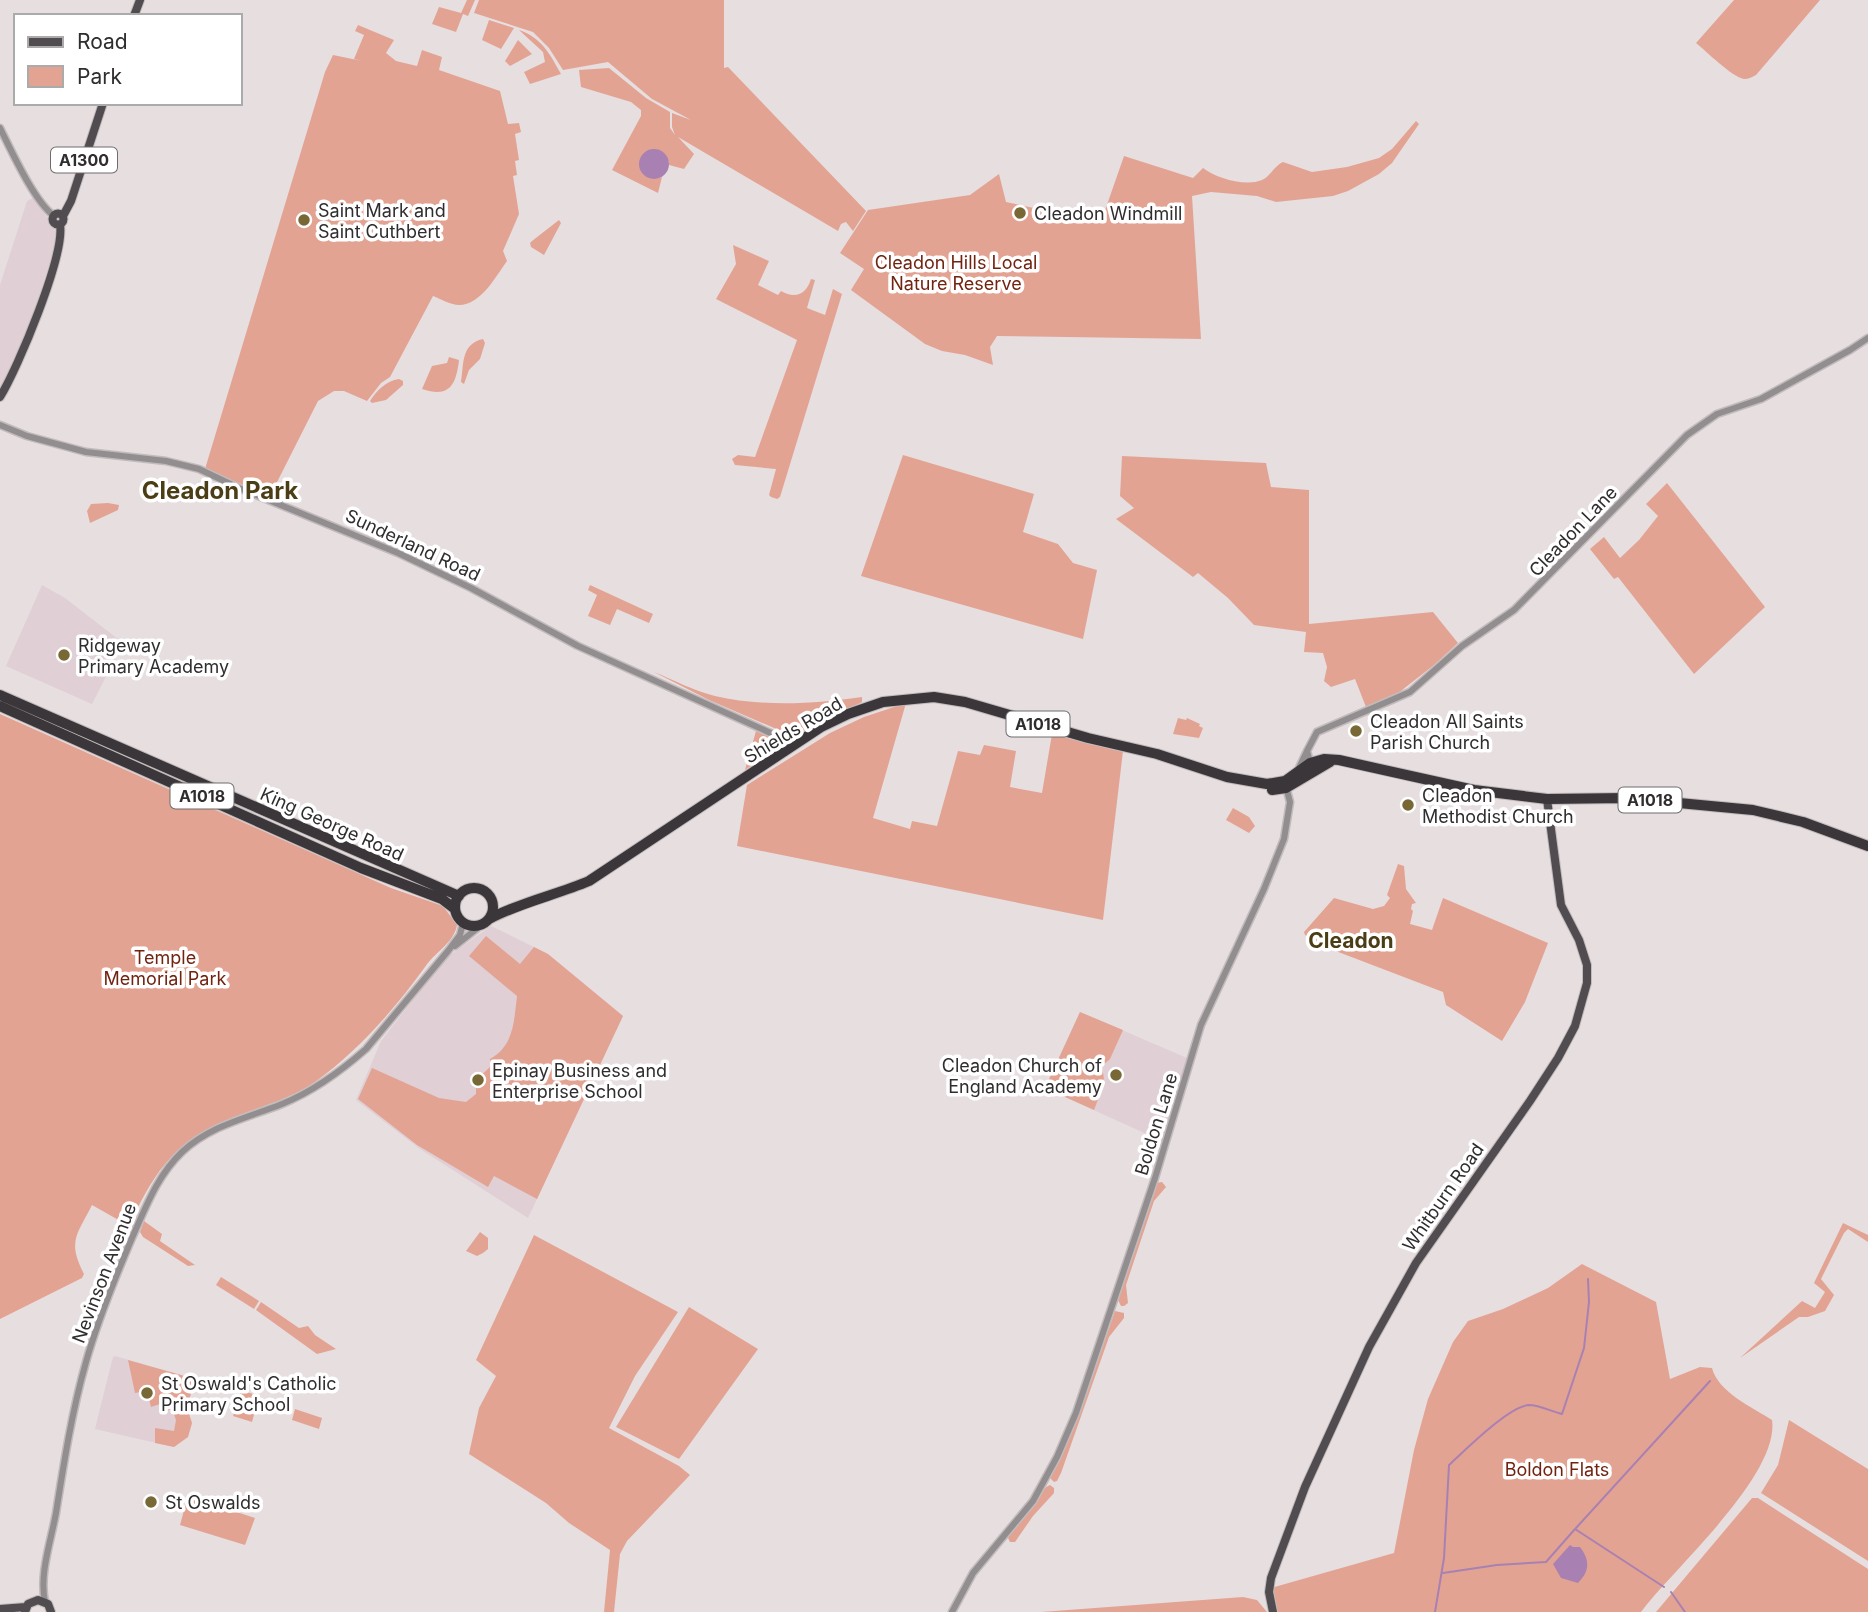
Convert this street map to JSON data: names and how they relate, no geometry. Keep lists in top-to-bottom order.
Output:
{
  "streets": {
    "highway": ["A1018", "Shields Road", "King George Road"],
    "main road": ["A1300", "Whitburn Road"],
    "street": [
      "Cleadon Lane",
      "Sunderland Road",
      "Boldon Lane",
      "Nevinson Avenue"
    ]
  },
  "crossings": [
    ["Sunderland Road", "Shields Road"],
    ["A1018", "Shields Road"],
    ["A1018", "King George Road"],
    ["A1018", "Boldon Lane"],
    ["A1018", "Whitburn Road"],
    ["A1018", "Nevinson Avenue"],
    ["Shields Road", "King George Road"],
    ["Shields Road", "Boldon Lane"],
    ["Shields Road", "Nevinson Avenue"],
    ["King George Road", "Nevinson Avenue"]
  ],
  "districts": ["Cleadon Park", "Cleadon"],
  "parks": ["Cleadon Hills Local Nature Reserve", "Temple Memorial Park", "Boldon Flats"],
  "places": [
    "Cleadon Windmill",
    "Saint Mark and Saint Cuthbert",
    "Ridgeway Primary Academy",
    "Cleadon All Saints Parish Church",
    "Cleadon Methodist Church",
    "Cleadon Church of England Academy",
    "Epinay Business and Enterprise School",
    "St Oswald's Catholic Primary School",
    "St Oswalds"
  ],
  "legend": ["Road", "Park"]
}
